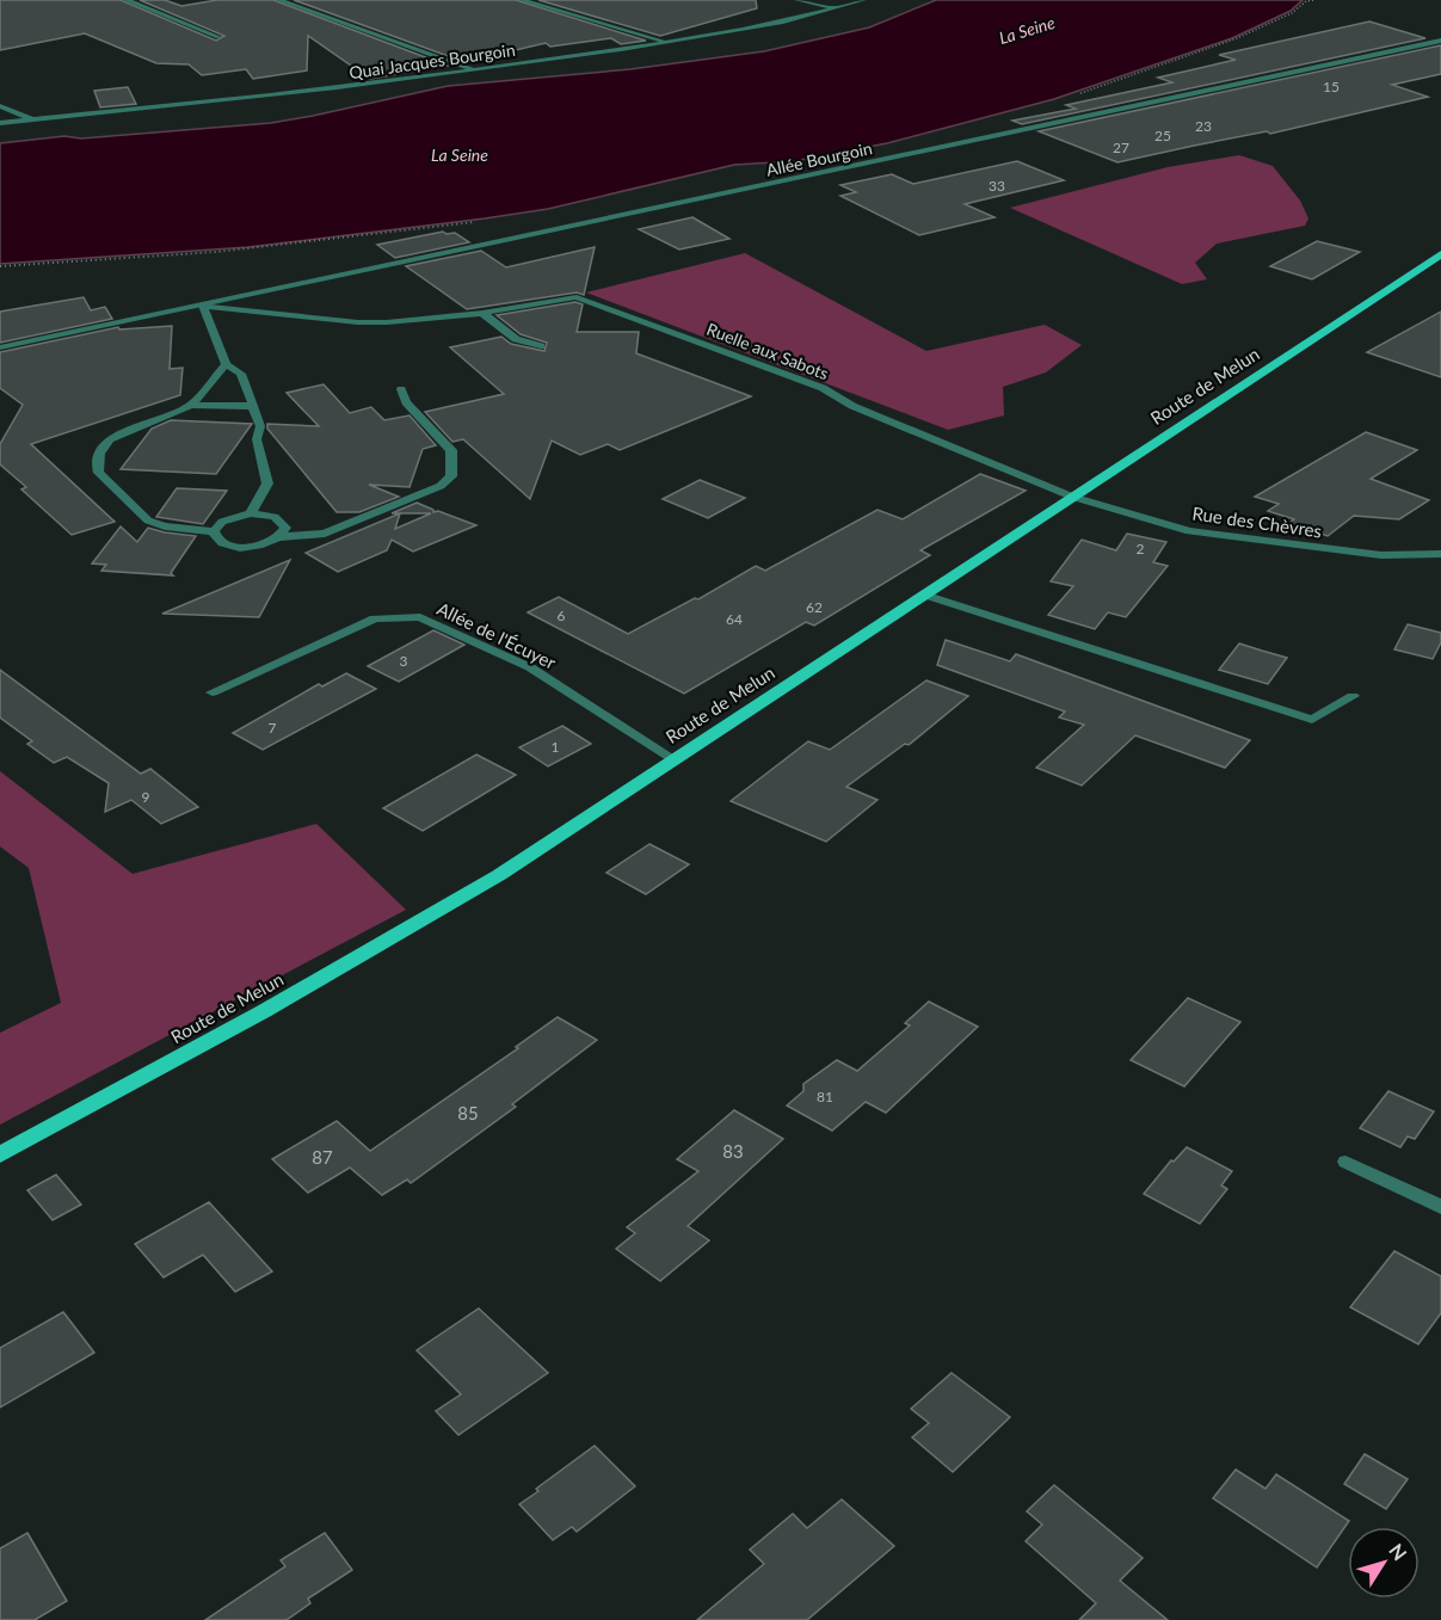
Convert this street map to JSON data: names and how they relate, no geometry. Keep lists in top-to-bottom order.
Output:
{
  "streets": {
    "main road": ["Route de Melun"],
    "street": [
      "Quai Jacques Bourgoin",
      "Allée Bourgoin",
      "Ruelle aux Sabots",
      "Rue des Chèvres",
      "Allée de l'Écuyer"
    ]
  },
  "crossings": [
    ["Allée Bourgoin", "Ruelle aux Sabots"],
    ["Ruelle aux Sabots", "Route de Melun"],
    ["Ruelle aux Sabots", "Rue des Chèvres"],
    ["Route de Melun", "Rue des Chèvres"],
    ["Route de Melun", "Allée de l'Écuyer"]
  ],
  "water": ["La Seine"],
  "house_numbers": [
    "15",
    "23",
    "25",
    "27",
    "33",
    "2",
    "62",
    "6",
    "64",
    "3",
    "7",
    "1",
    "9",
    "81",
    "85",
    "83",
    "87"
  ],
  "north": "top right"
}
